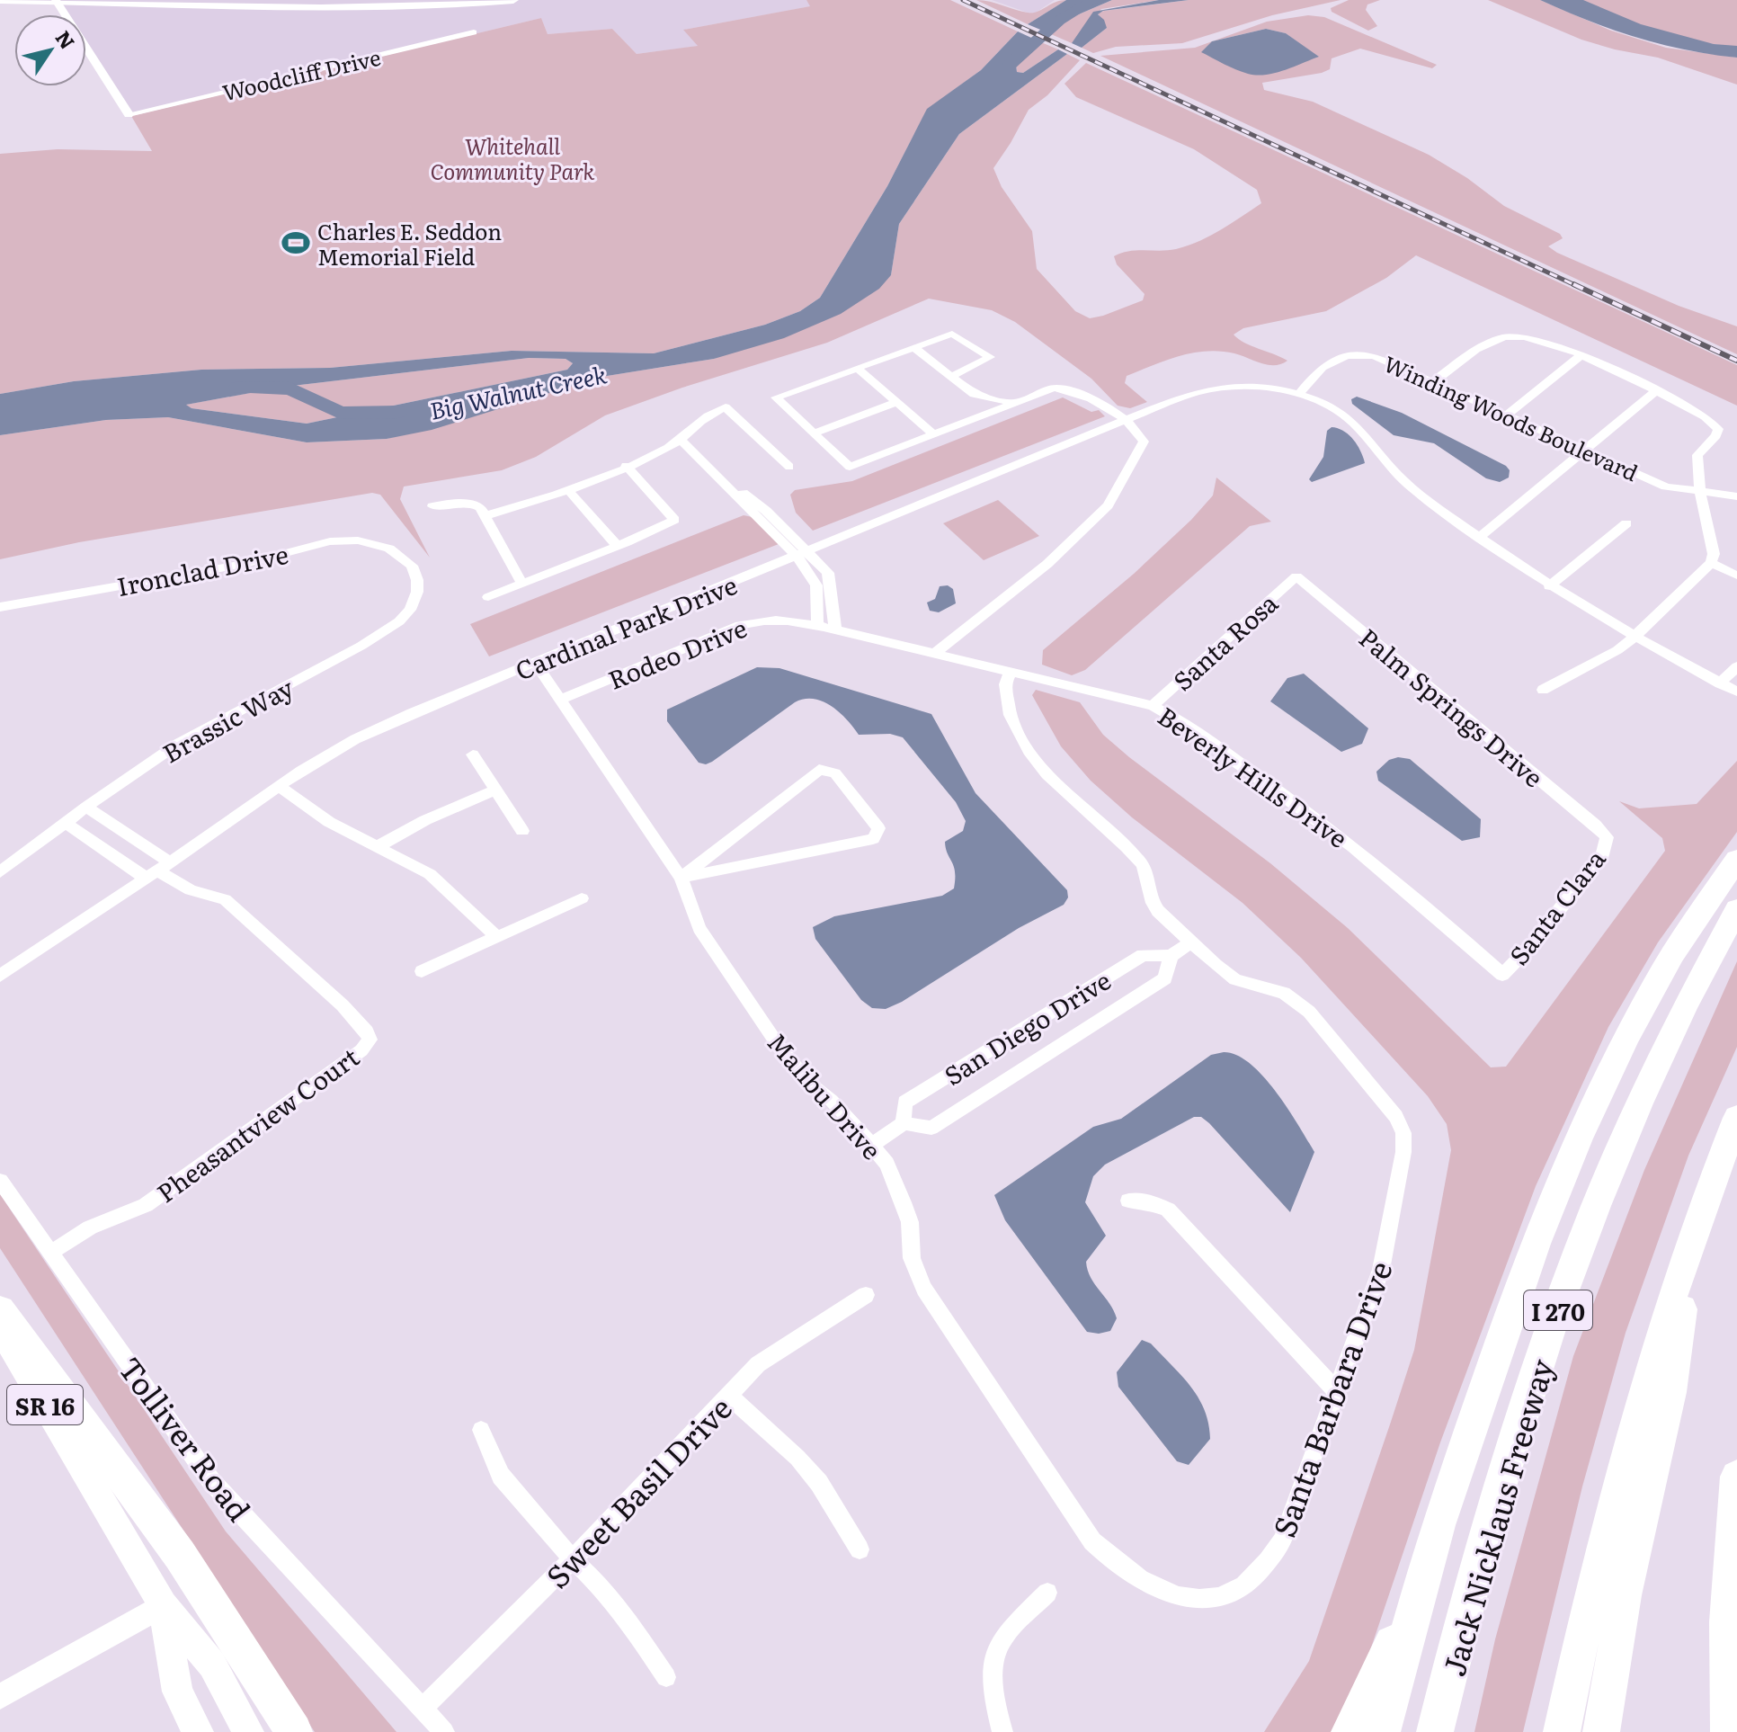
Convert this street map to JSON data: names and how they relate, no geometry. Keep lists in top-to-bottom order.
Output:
{
  "streets": {
    "highway": ["I 270", "Jack Nicklaus Freeway"],
    "main road": ["SR 16"],
    "street": [
      "Woodcliff Drive",
      "Winding Woods Boulevard",
      "Ironclad Drive",
      "Cardinal Park Drive",
      "Santa Rosa",
      "Rodeo Drive",
      "Palm Springs Drive",
      "Brassic Way",
      "Beverly Hills Drive",
      "Santa Clara",
      "San Diego Drive",
      "Malibu Drive",
      "Pheasantview Court",
      "Santa Barbara Drive",
      "Tolliver Road",
      "Sweet Basil Drive"
    ]
  },
  "crossings": [
    ["Winding Woods Boulevard", "Cardinal Park Drive"],
    ["Ironclad Drive", "Brassic Way"],
    ["Cardinal Park Drive", "Malibu Drive"],
    ["Cardinal Park Drive", "Pheasantview Court"],
    ["Santa Rosa", "Palm Springs Drive"],
    ["Santa Rosa", "Beverly Hills Drive"],
    ["Rodeo Drive", "Beverly Hills Drive"],
    ["Rodeo Drive", "Malibu Drive"],
    ["Palm Springs Drive", "Santa Clara"],
    ["Beverly Hills Drive", "Santa Clara"],
    ["San Diego Drive", "Malibu Drive"],
    ["San Diego Drive", "Santa Barbara Drive"],
    ["Malibu Drive", "Santa Barbara Drive"],
    ["Pheasantview Court", "Tolliver Road"],
    ["Tolliver Road", "Sweet Basil Drive"]
  ],
  "water": ["Big Walnut Creek"],
  "parks": ["Whitehall Community Park"],
  "places": {
    "sports": ["Charles E. Seddon Memorial Field"]
  },
  "north": "top right"
}
